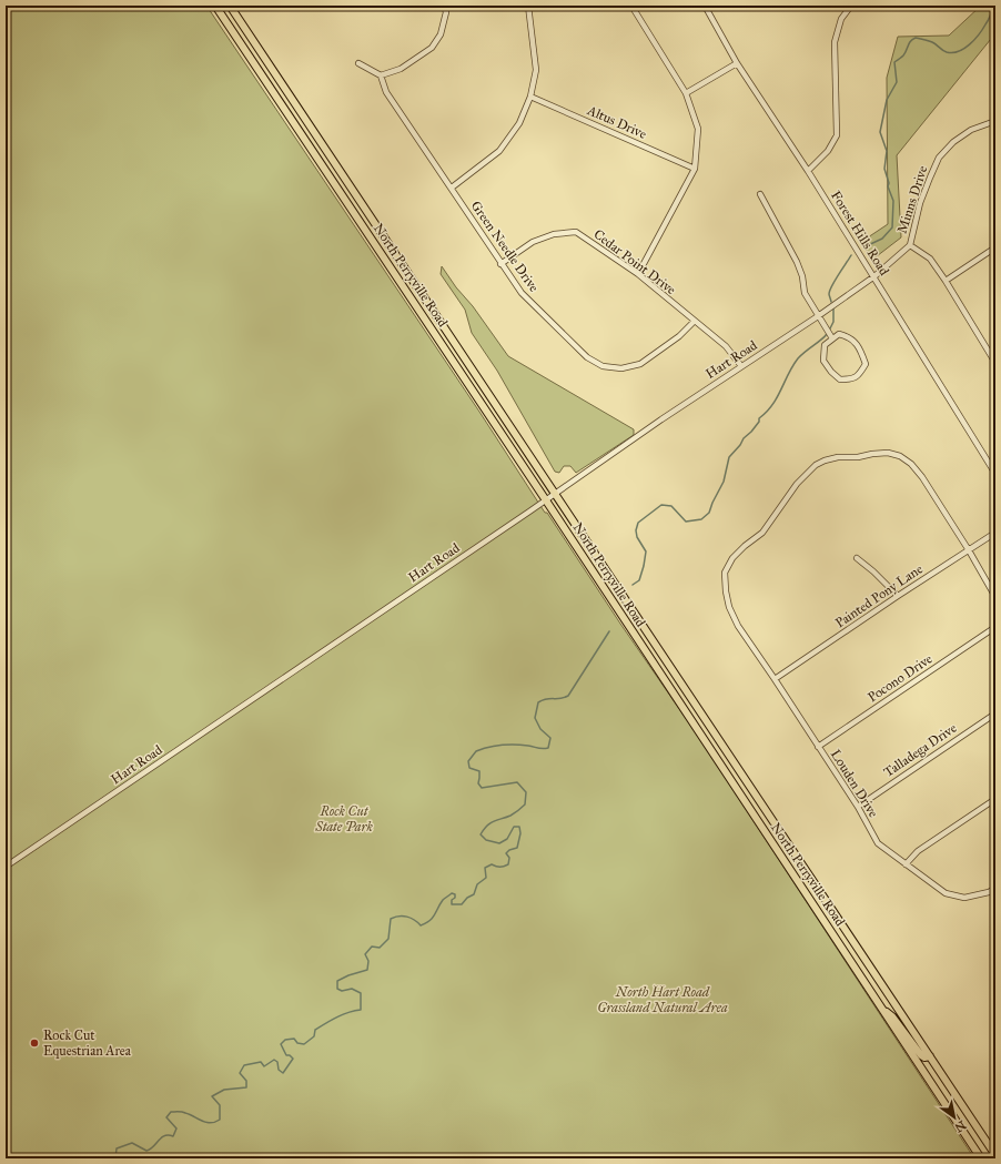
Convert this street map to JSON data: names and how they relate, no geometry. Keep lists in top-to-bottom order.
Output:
{
  "streets": {
    "main road": ["North Perryville Road"],
    "street": [
      "Altus Drive",
      "Minns Drive",
      "Forest Hills Road",
      "Green Needle Drive",
      "Cedar Point Drive",
      "Hart Road",
      "Painted Pony Lane",
      "Pocono Drive",
      "Talladega Drive",
      "Louden Drive"
    ]
  },
  "crossings": [
    ["Minns Drive", "Forest Hills Road"],
    ["Minns Drive", "Hart Road"],
    ["Forest Hills Road", "Hart Road"],
    ["Green Needle Drive", "Cedar Point Drive"],
    ["Cedar Point Drive", "Hart Road"],
    ["North Perryville Road", "Hart Road"],
    ["Painted Pony Lane", "Louden Drive"],
    ["Pocono Drive", "Louden Drive"],
    ["Talladega Drive", "Louden Drive"]
  ],
  "parks": ["Rock Cut State Park", "North Hart Road Grassland Natural Area"],
  "places": ["Rock Cut Equestrian Area"],
  "north": "bottom right"
}
